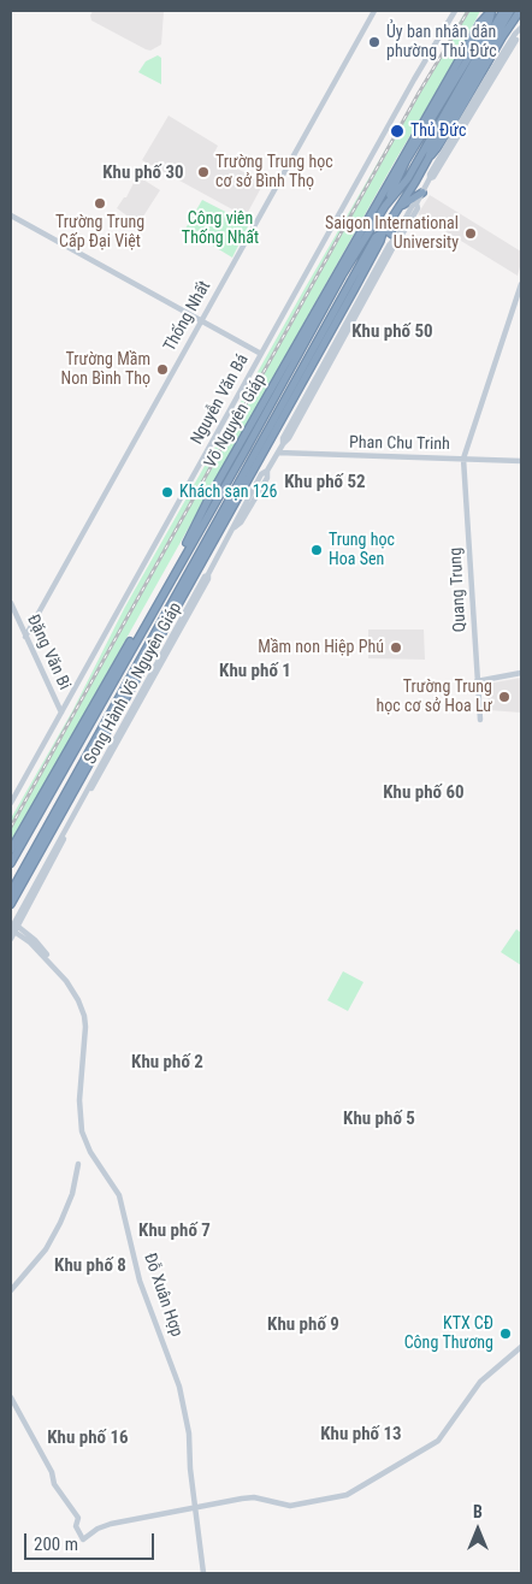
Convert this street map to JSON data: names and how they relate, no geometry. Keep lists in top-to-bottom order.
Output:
{
  "streets": {
    "highway": ["Võ Nguyên Giáp"],
    "main road": [
      "Thống Nhất",
      "Nguyễn Văn Bá",
      "Phan Chu Trinh",
      "Quang Trung",
      "Đặng Văn Bi",
      "Song Hành Võ Nguyên Giáp",
      "Đỗ Xuân Hợp"
    ]
  },
  "crossings": [
    ["Thống Nhất", "Đặng Văn Bi"],
    ["Nguyễn Văn Bá", "Đặng Văn Bi"],
    ["Phan Chu Trinh", "Quang Trung"],
    ["Phan Chu Trinh", "Song Hành Võ Nguyên Giáp"],
    ["Song Hành Võ Nguyên Giáp", "Đỗ Xuân Hợp"]
  ],
  "districts": [
    "Khu phố 30",
    "Khu phố 50",
    "Khu phố 52",
    "Khu phố 1",
    "Khu phố 60",
    "Khu phố 2",
    "Khu phố 5",
    "Khu phố 7",
    "Khu phố 8",
    "Khu phố 9",
    "Khu phố 13",
    "Khu phố 16"
  ],
  "parks": ["Công viên Thống Nhất"],
  "places": [
    "Ủy ban nhân dân phường Thủ Đức",
    "Thủ Đức",
    "Trường Trung học cơ sở Bình Thọ",
    "Trường Trung Cấp Đại Việt",
    "Saigon International University",
    "Trường Mầm Non Bình Thọ",
    "Khách sạn 126",
    "Trung học Hoa Sen",
    "Mầm non Hiệp Phú",
    "Trường Trung học cơ sở Hoa Lư",
    "KTX CĐ Công Thương"
  ],
  "scale_bar": "200 m",
  "north": "top"
}
